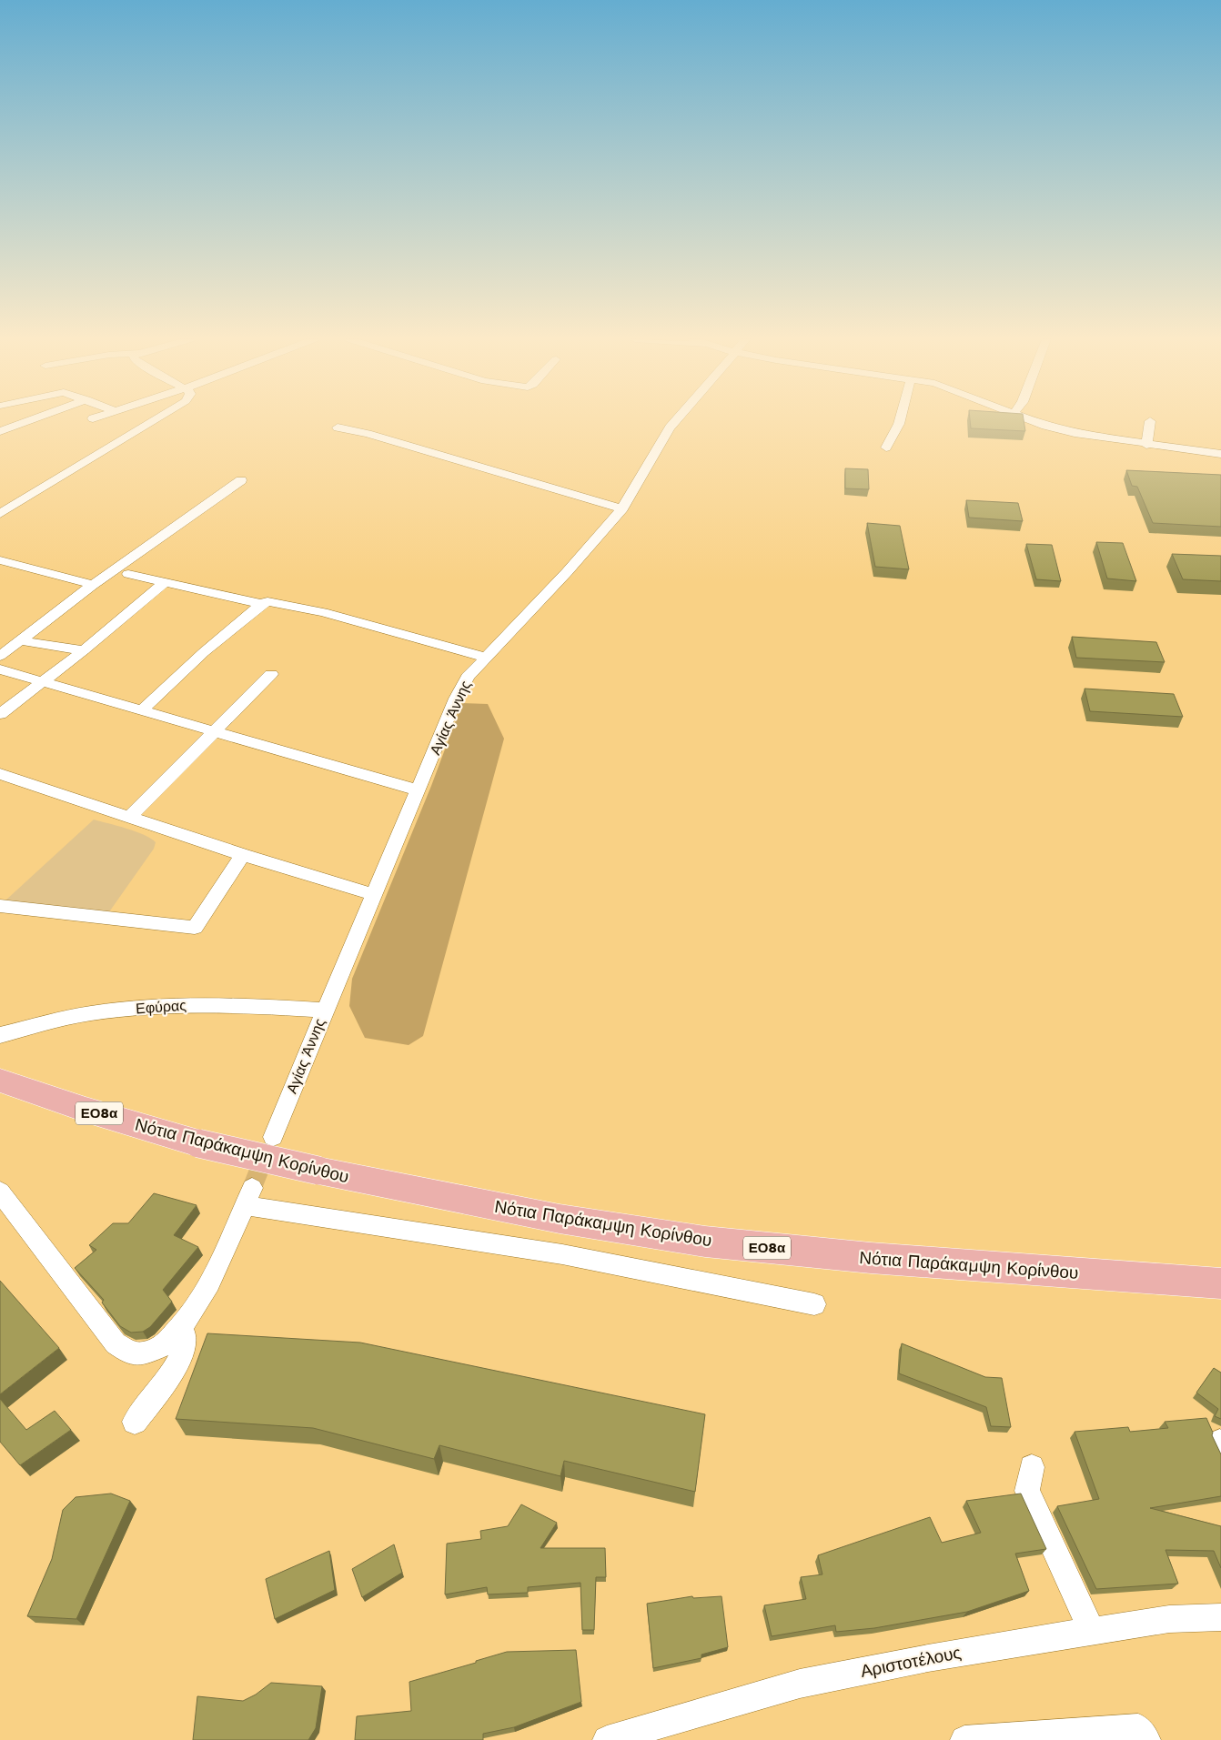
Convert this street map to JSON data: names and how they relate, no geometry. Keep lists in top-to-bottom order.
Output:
{
  "streets": {
    "highway": ["ΕΟ8α", "Νότια Παράκαμψη Κορίνθου"],
    "street": ["Αγίας Άννης", "Εφύρας", "Αριστοτέλους"]
  },
  "crossings": [
    ["Αγίας Άννης", "Εφύρας"]
  ]
}
